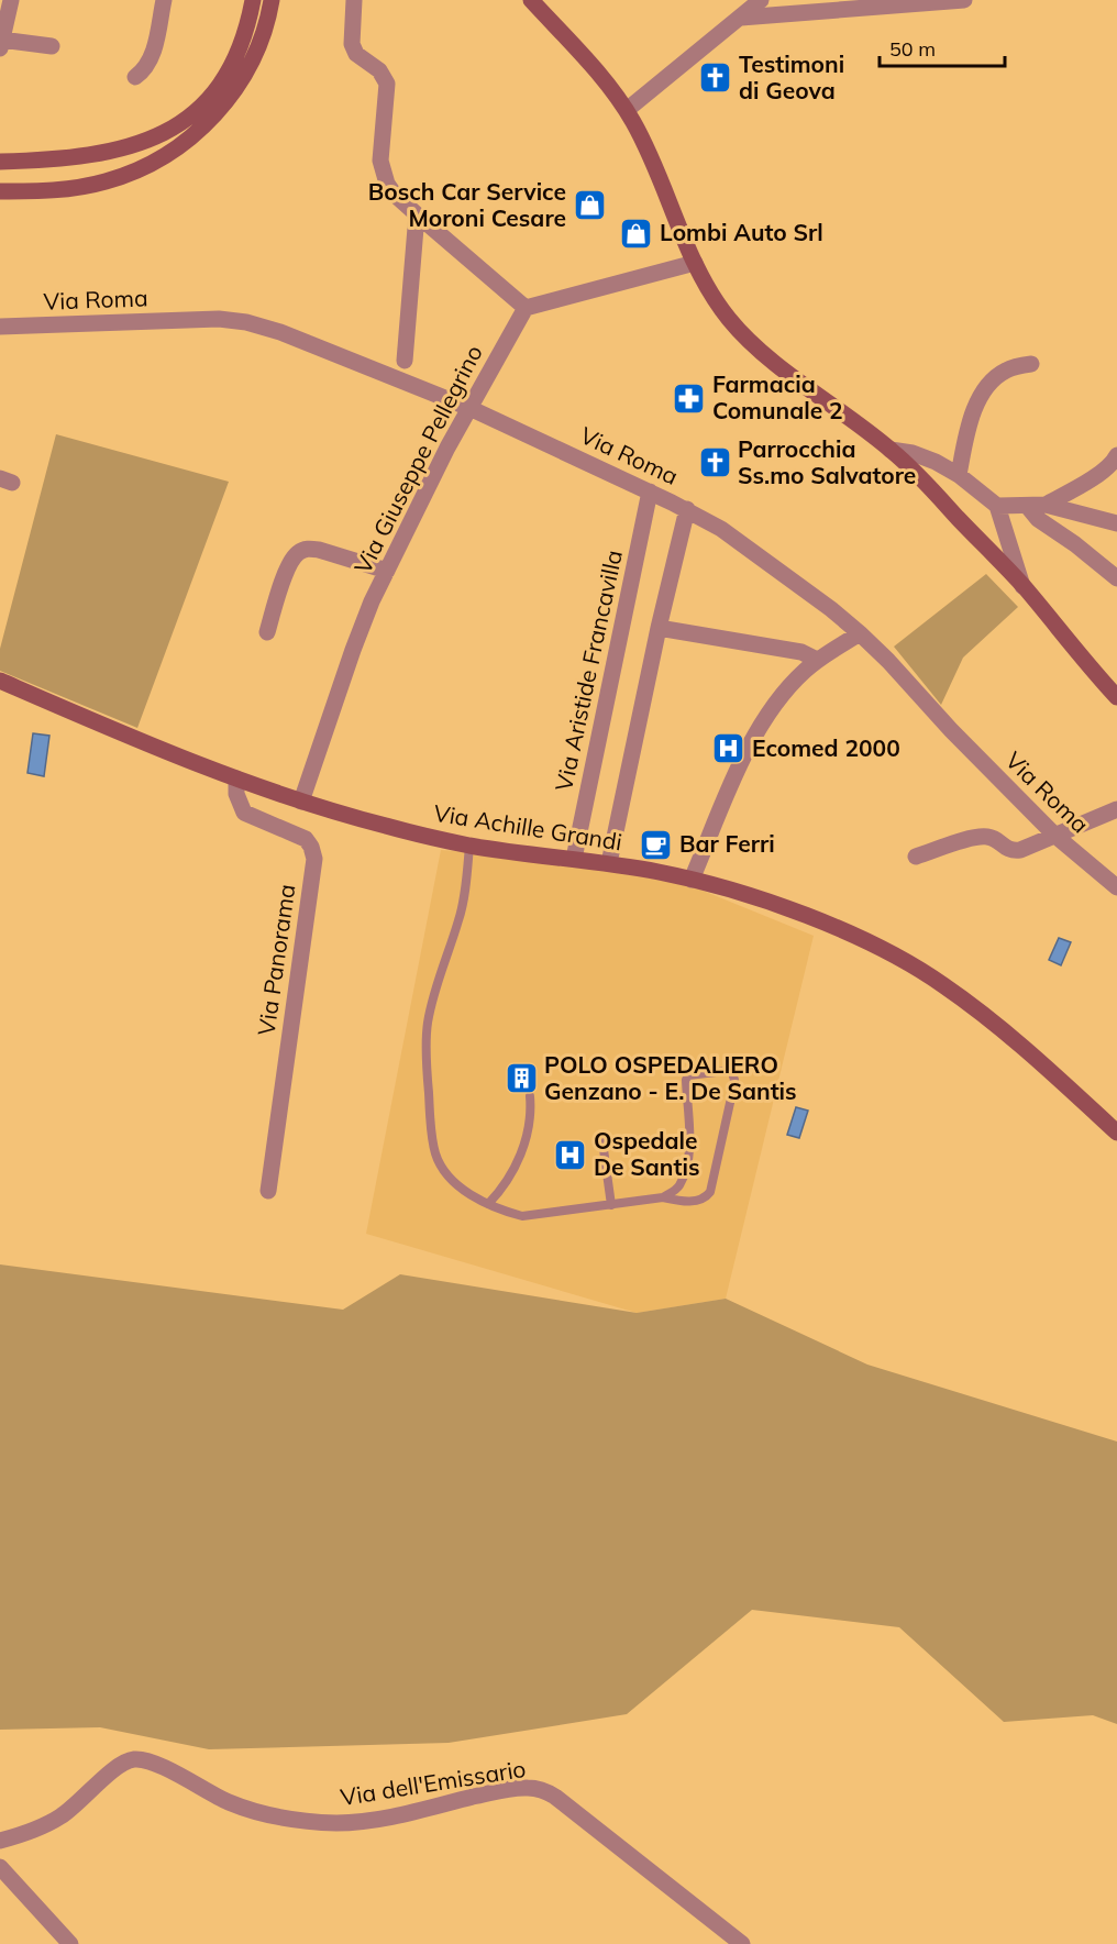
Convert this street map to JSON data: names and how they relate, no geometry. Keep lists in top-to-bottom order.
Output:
{
  "streets": {
    "street": [
      "Via Roma",
      "Via Giuseppe Pellegrino",
      "Via Aristide Francavilla",
      "Via Achille Grandi",
      "Via Panorama",
      "Via dell'Emissario"
    ]
  },
  "crossings": [
    ["Via Roma", "Via Giuseppe Pellegrino"],
    ["Via Roma", "Via Aristide Francavilla"],
    ["Via Giuseppe Pellegrino", "Via Achille Grandi"],
    ["Via Aristide Francavilla", "Via Achille Grandi"],
    ["Via Achille Grandi", "Via Panorama"]
  ],
  "places": {
    "church": ["Testimoni di Geova", "Parrocchia Ss.mo Salvatore"],
    "shop": ["Bosch Car Service Moroni Cesare", "Lombi Auto Srl"],
    "pharmacy": ["Farmacia Comunale 2"],
    "hospital": ["Ecomed 2000", "Ospedale De Santis"],
    "cafe": ["Bar Ferri"],
    "building": ["POLO OSPEDALIERO Genzano - E. De Santis"]
  },
  "scale_bar": "50 m"
}
